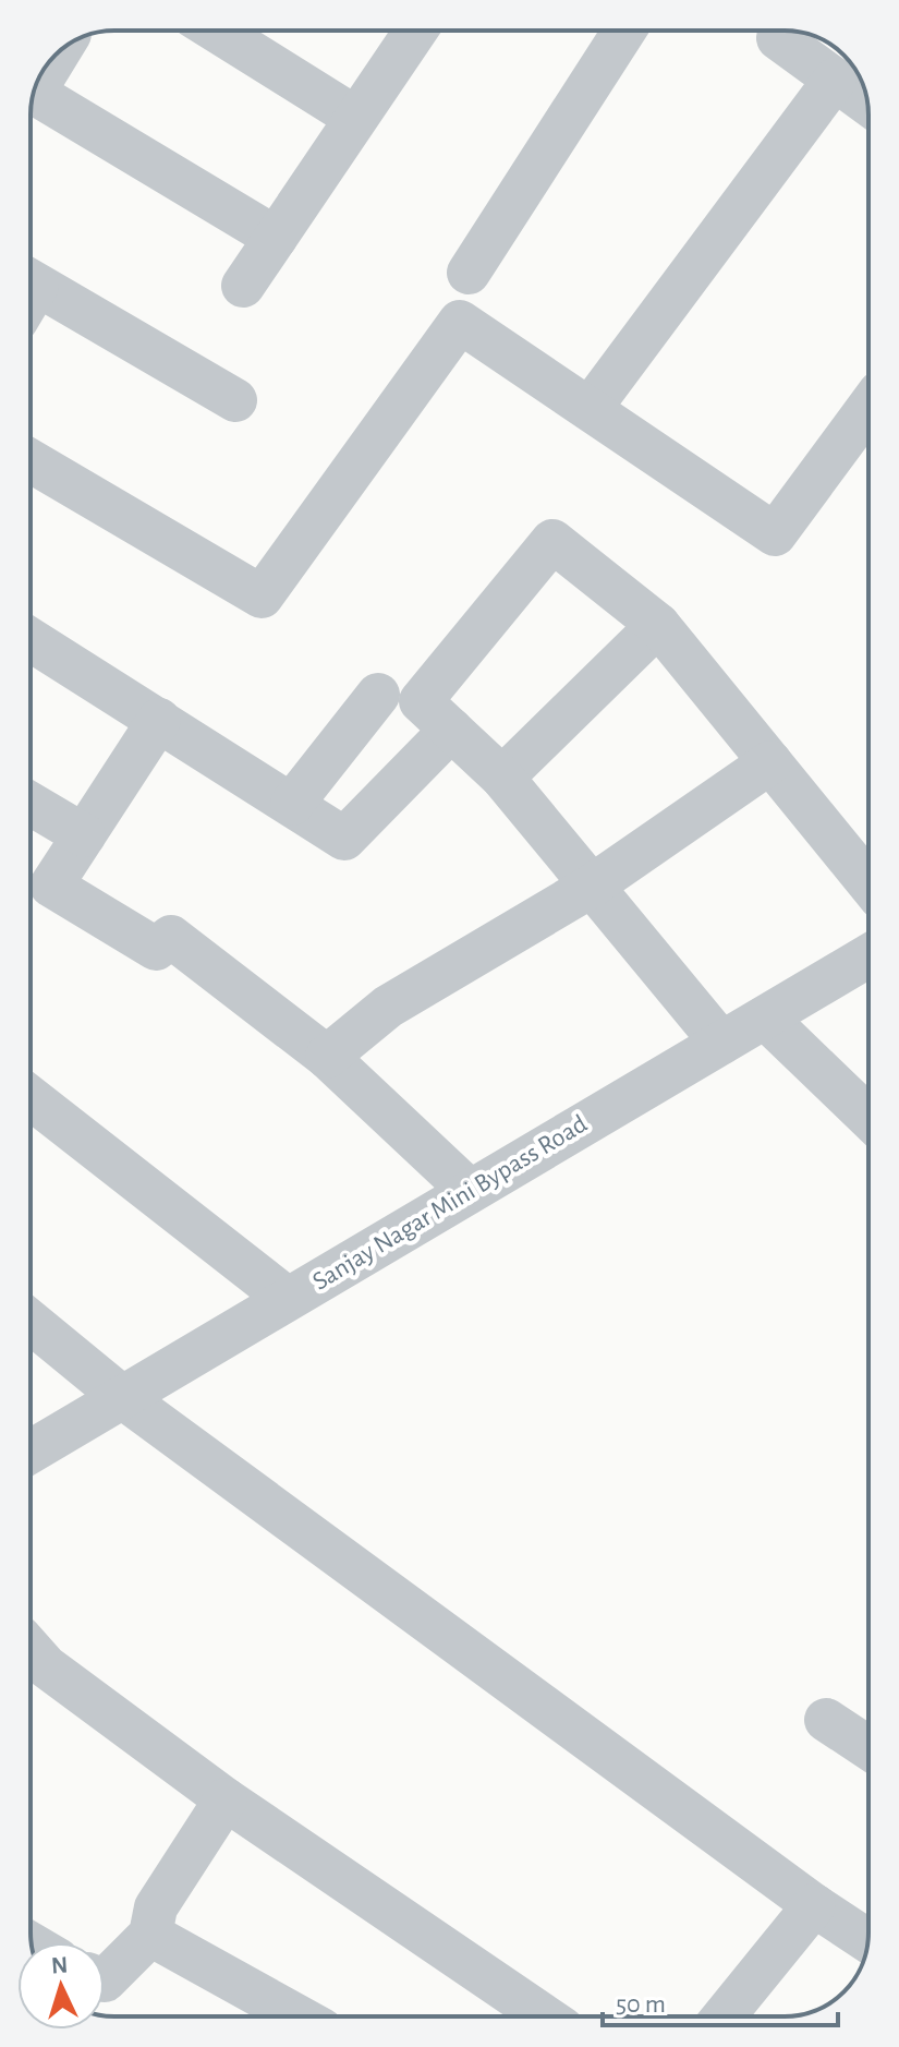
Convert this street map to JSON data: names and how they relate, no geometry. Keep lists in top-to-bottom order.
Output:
{
  "streets": {
    "street": ["Sanjay Nagar Mini Bypass Road"]
  },
  "scale_bar": "50 m",
  "north": "top"
}
